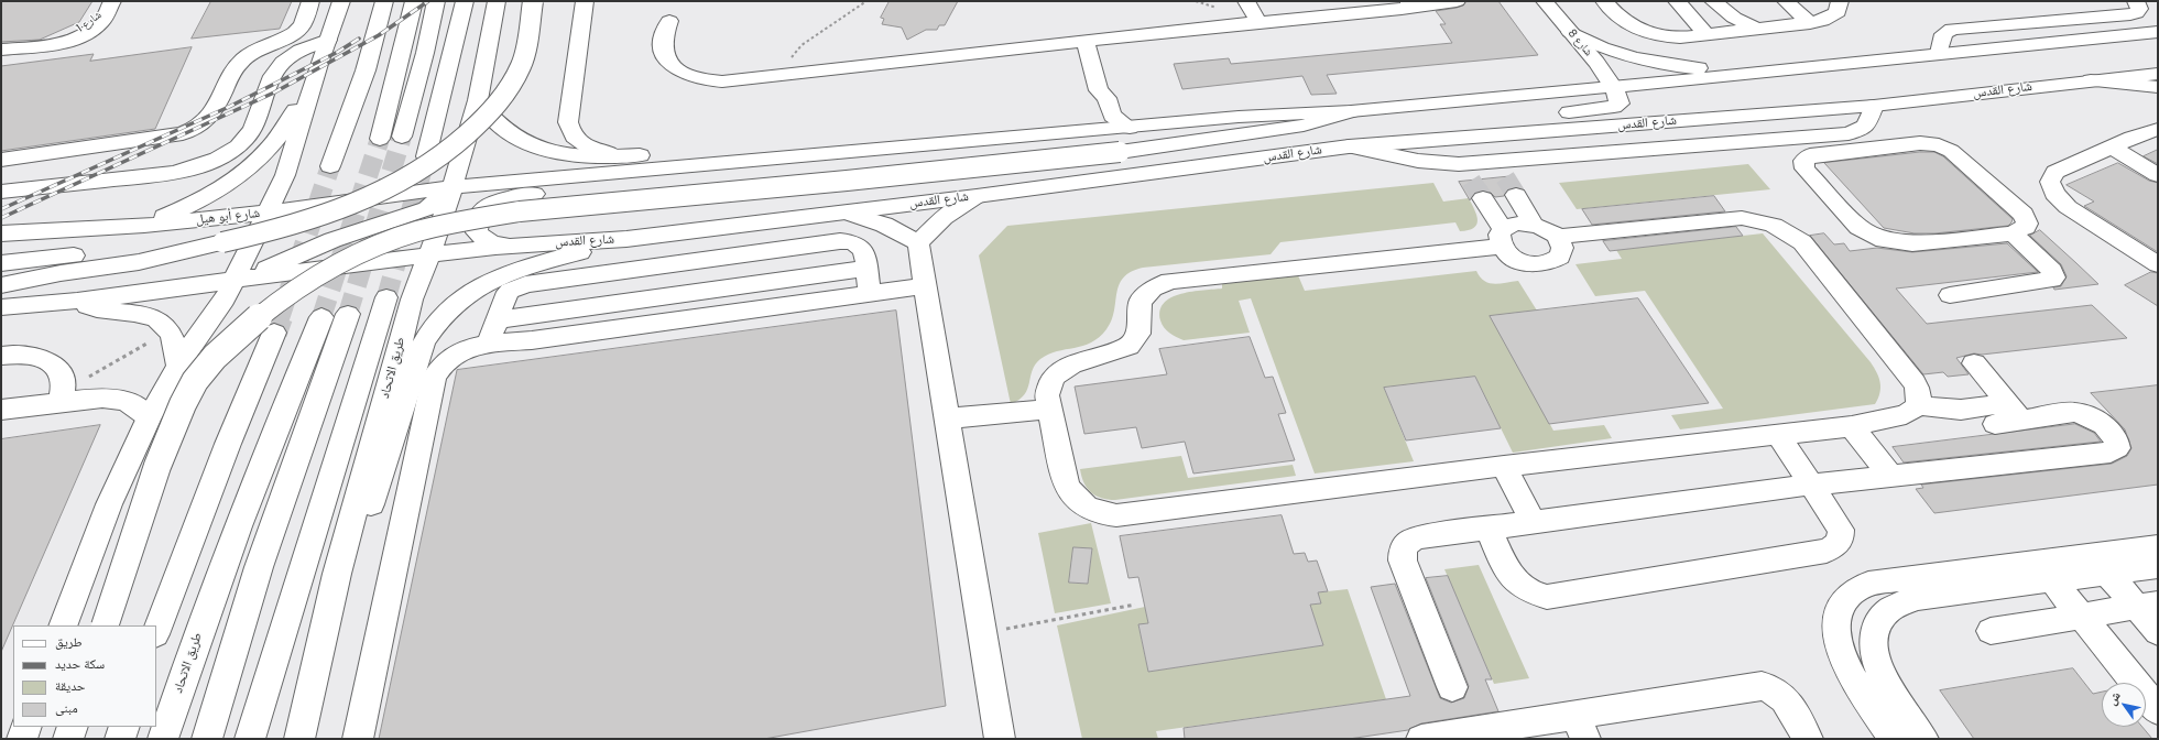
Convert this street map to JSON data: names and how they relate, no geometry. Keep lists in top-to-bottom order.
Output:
{
  "streets": {
    "main road": [
      "شارع 1",
      "شارع 8",
      "شارع القدس",
      "شارع أبو هيل",
      "طريق الاتحاد"
    ]
  },
  "crossings": [
    ["شارع القدس", "طريق الاتحاد"],
    ["شارع أبو هيل", "طريق الاتحاد"]
  ],
  "legend": [
    "طريق",
    "سكة حديد",
    "حديقة",
    "مبنى"
  ],
  "north": "top left"
}
